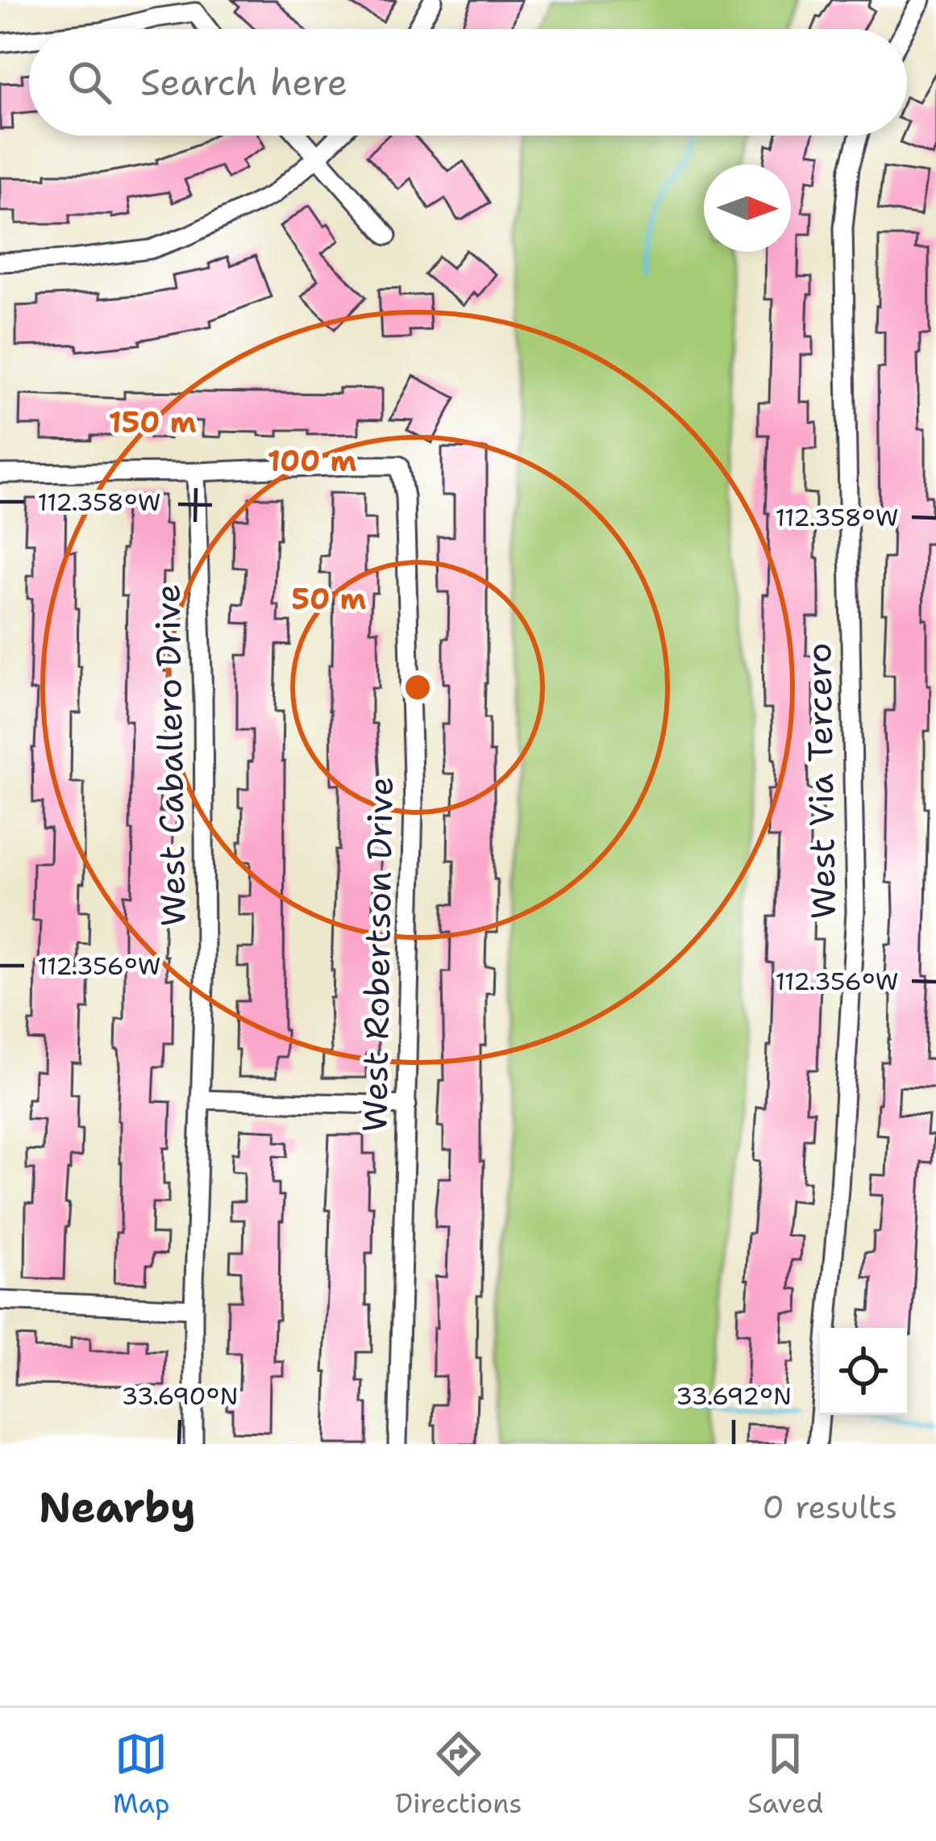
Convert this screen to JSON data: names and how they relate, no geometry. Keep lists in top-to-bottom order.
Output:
{
  "streets": {
    "street": ["West Caballero Drive", "West Via Tercero", "West Robertson Drive"]
  },
  "crossings": [
    ["West Caballero Drive", "West Robertson Drive"]
  ],
  "north": "right",
  "page": {
    "search": "Search here",
    "heading": ["Nearby", "0 results"],
    "nav": ["Map", "Directions", "Saved"]
  },
  "coordinates": [
    "112.358°W",
    "112.356°W",
    "33.690°N",
    "33.692°N"
  ],
  "rings": ["150 m", "100 m", "50 m"]
}
